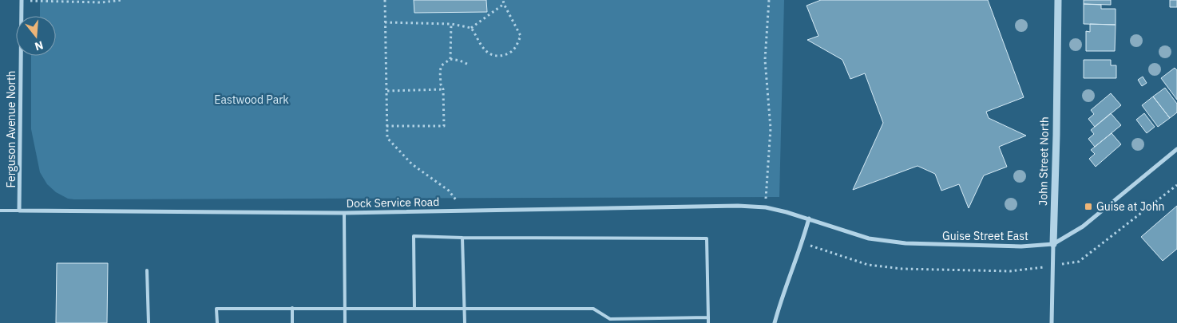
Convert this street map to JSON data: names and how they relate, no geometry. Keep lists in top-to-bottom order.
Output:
{
  "streets": {
    "street": [
      "Ferguson Avenue North",
      "John Street North",
      "Dock Service Road",
      "Guise Street East"
    ]
  },
  "crossings": [
    ["Ferguson Avenue North", "Dock Service Road"],
    ["John Street North", "Guise Street East"],
    ["Dock Service Road", "Guise Street East"]
  ],
  "parks": ["Eastwood Park"],
  "places": {
    "transit": ["Guise at John"]
  },
  "north": "bottom"
}
